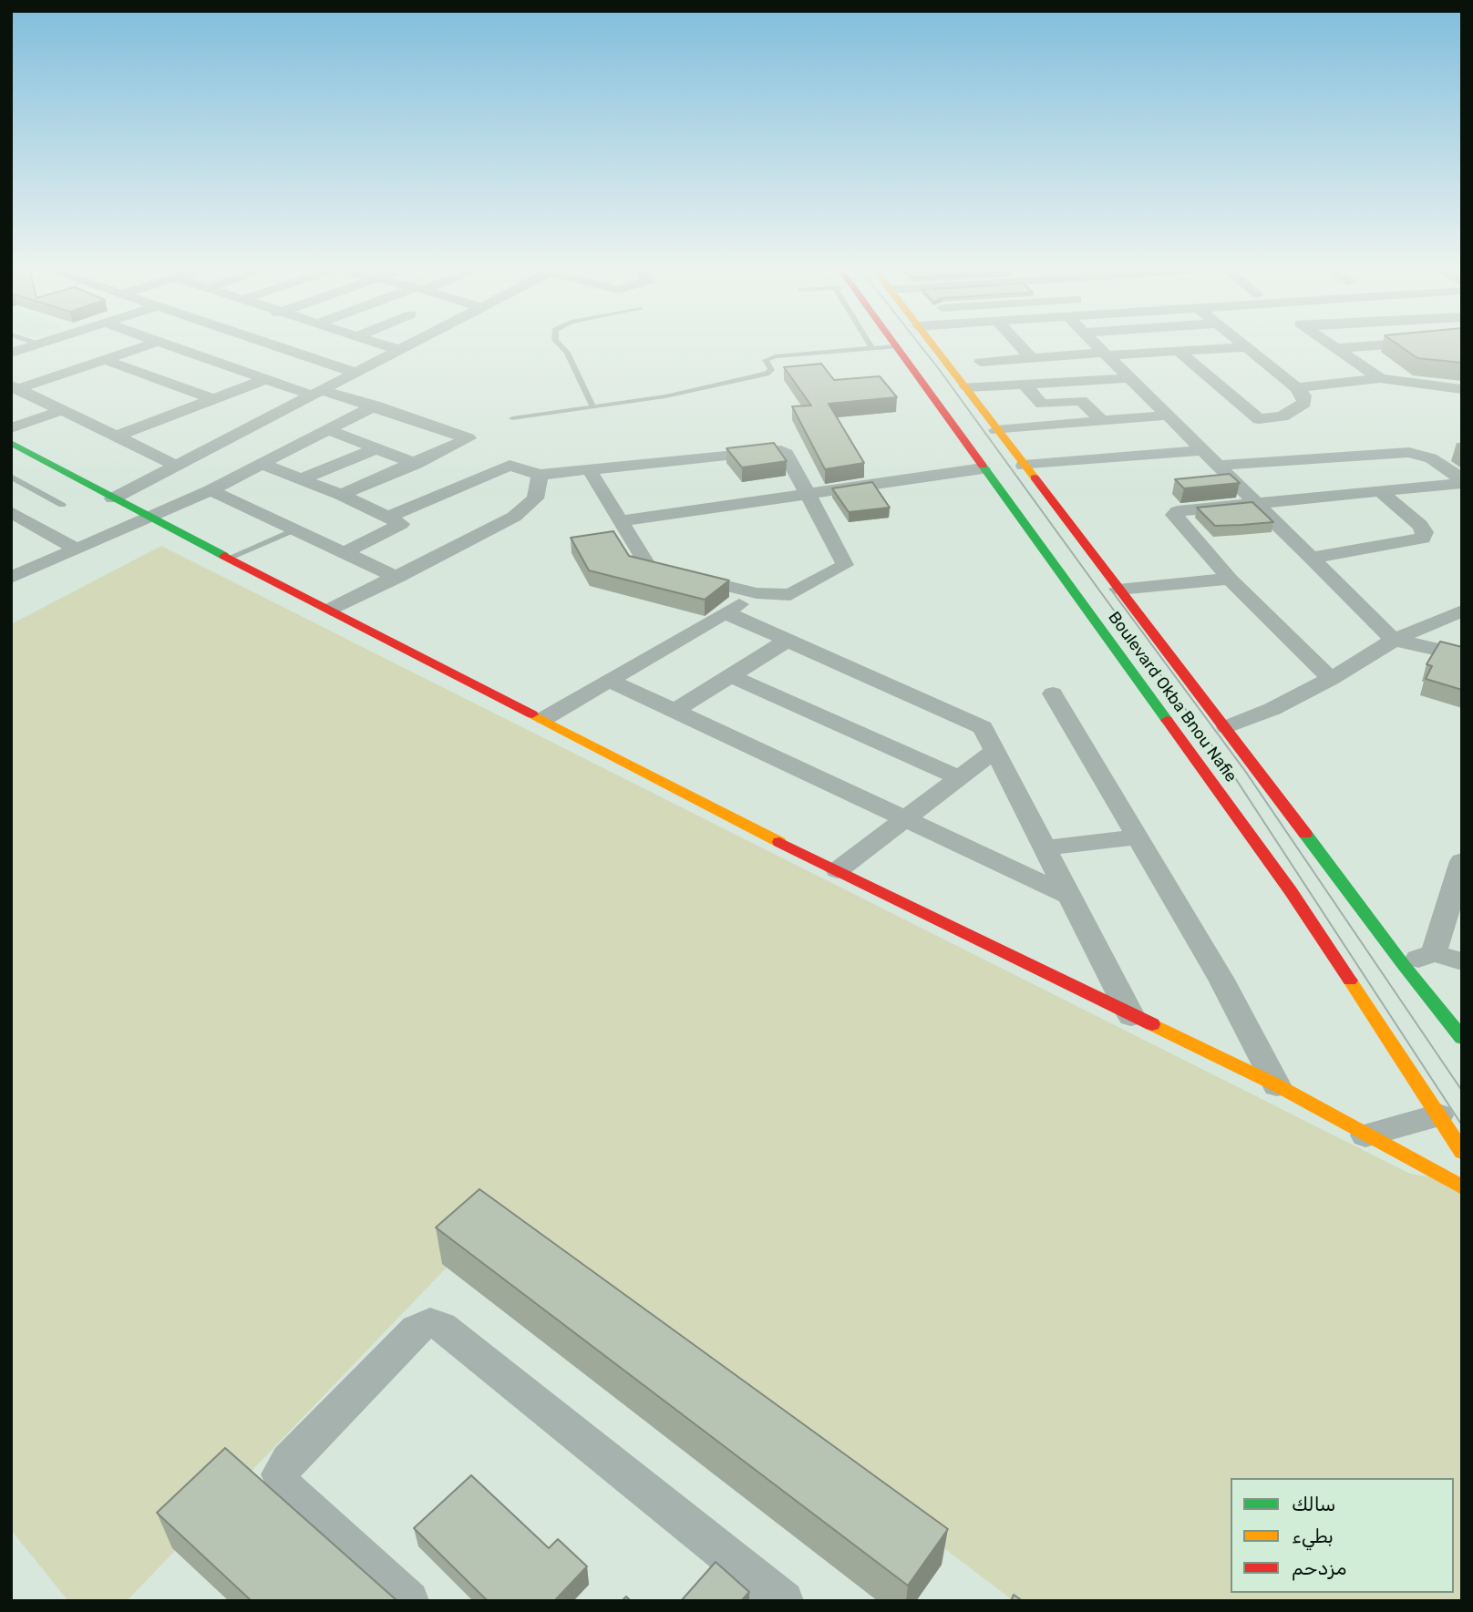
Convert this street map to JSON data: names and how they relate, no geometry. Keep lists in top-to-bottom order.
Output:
{
  "streets": {
    "main road": ["Boulevard Okba Bnou Nafie"]
  },
  "legend": ["سالك", "بطيء", "مزدحم"]
}
